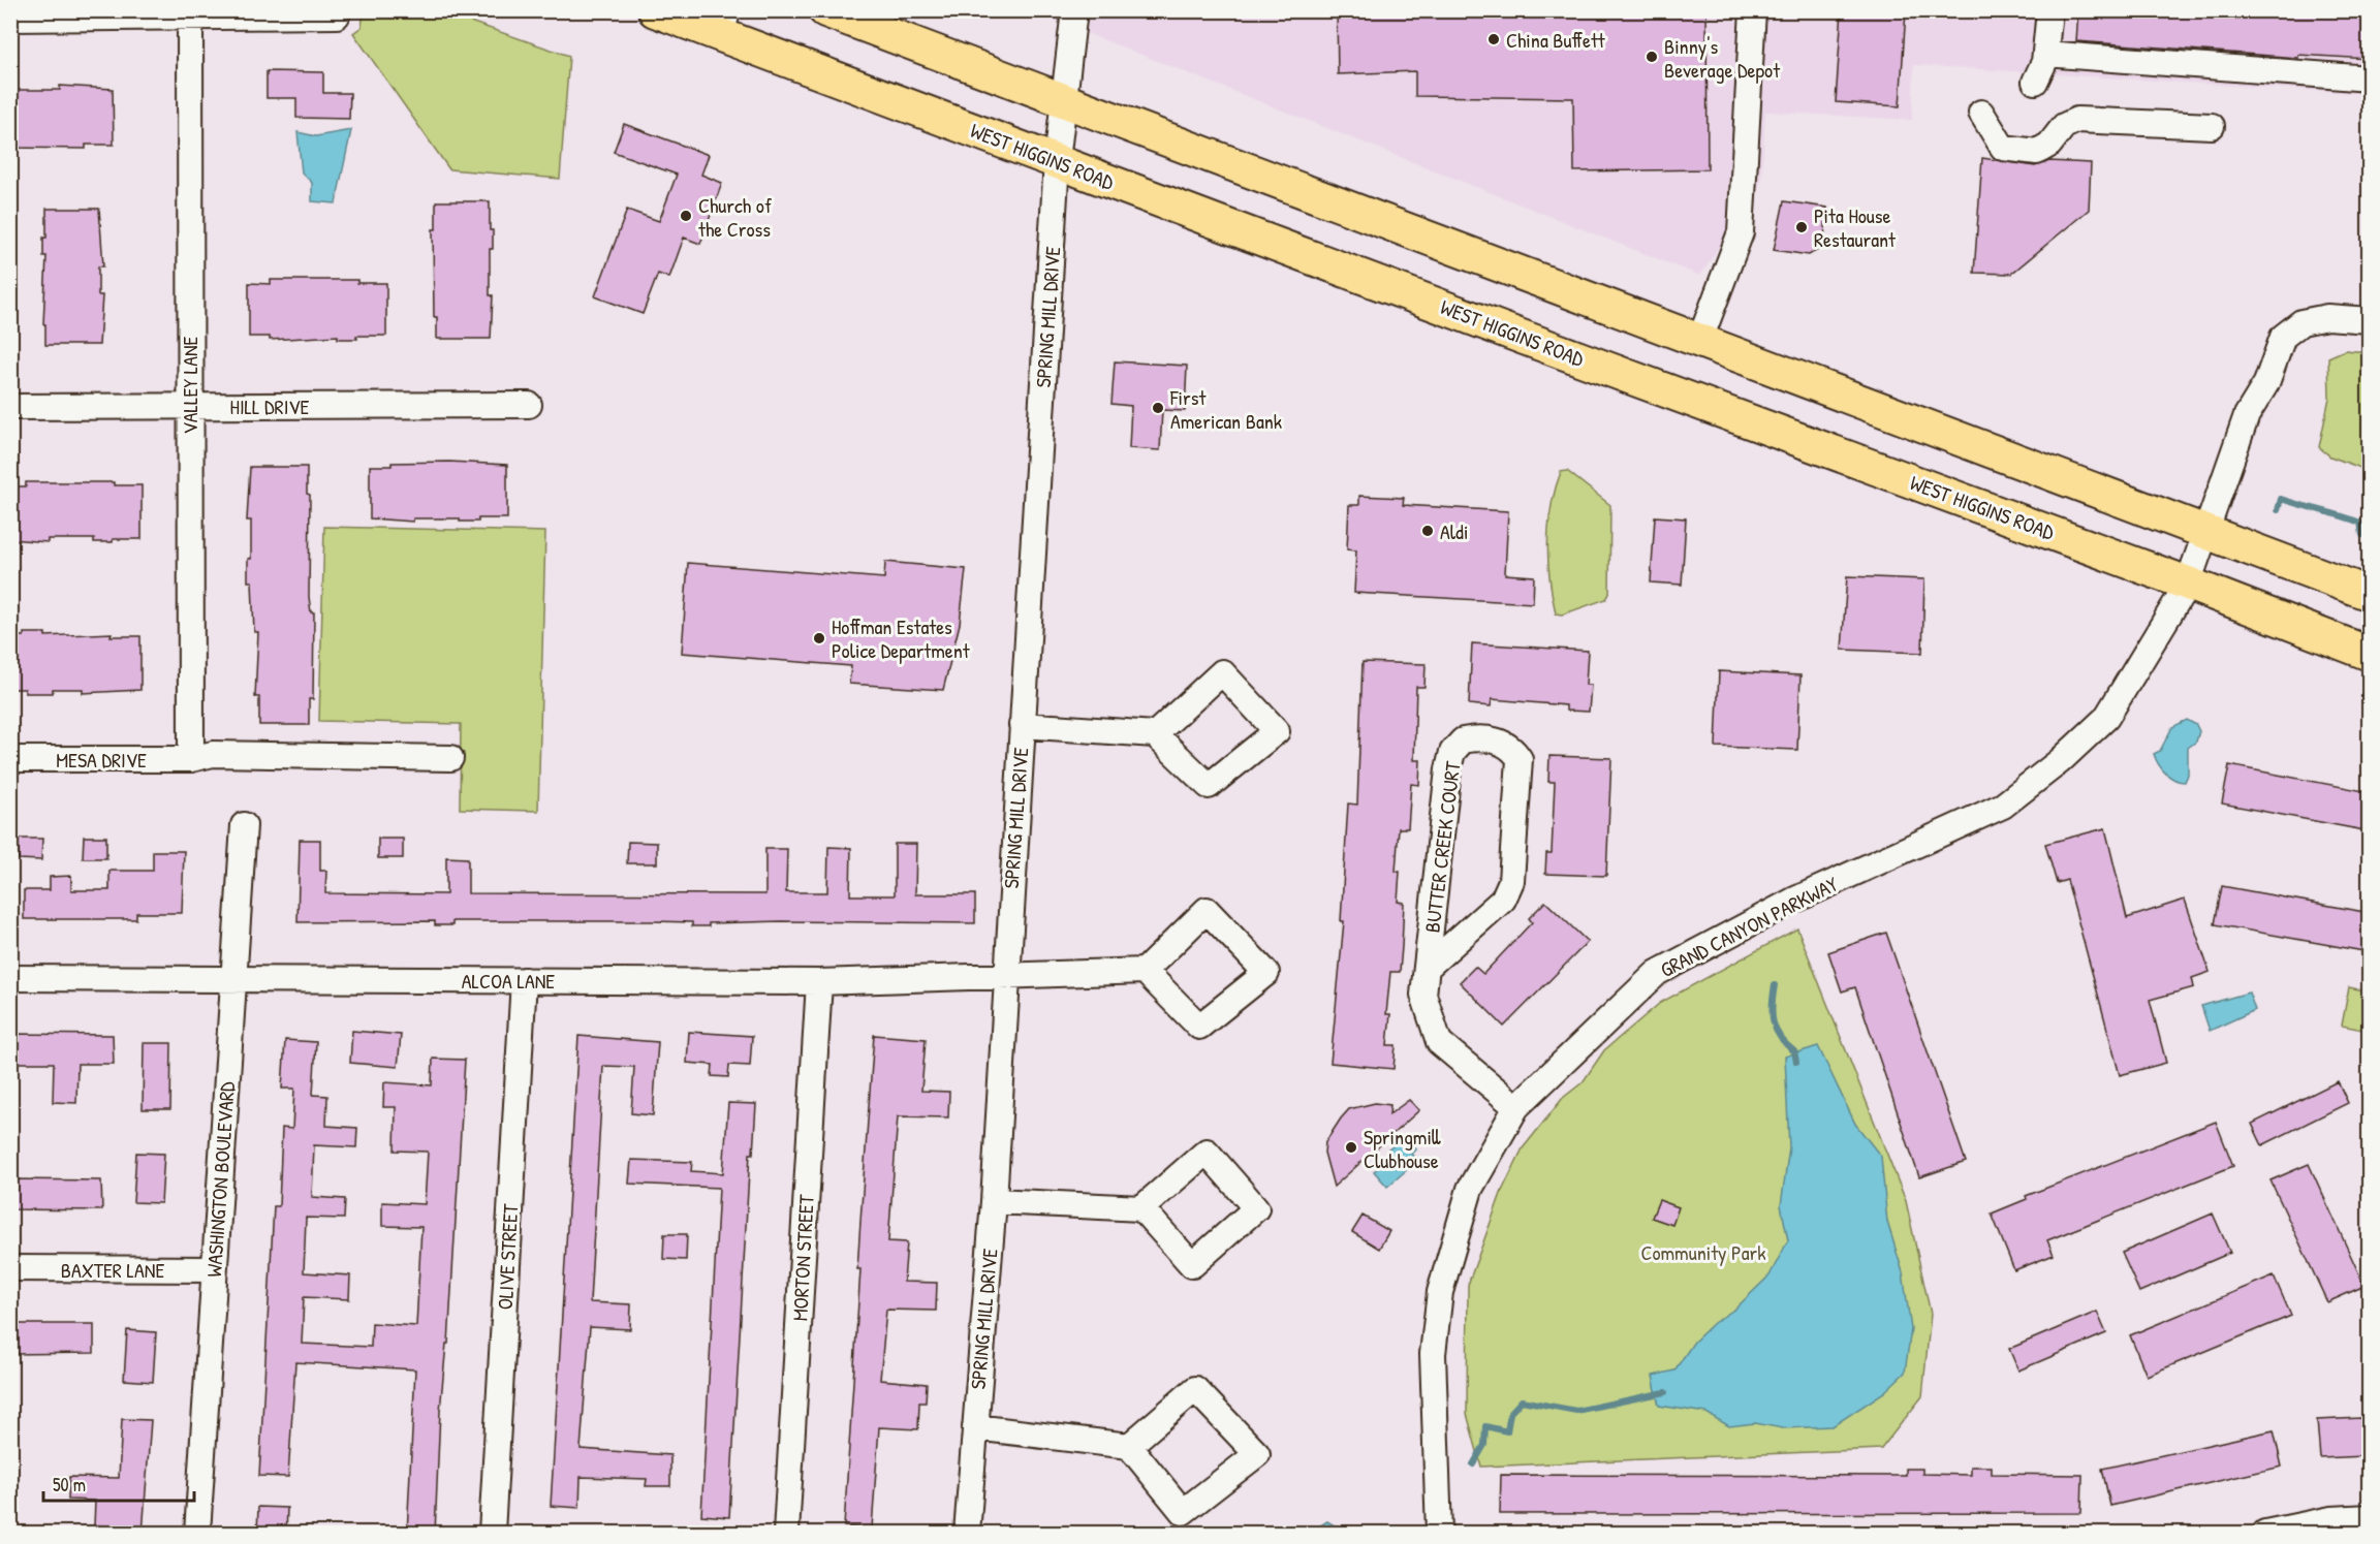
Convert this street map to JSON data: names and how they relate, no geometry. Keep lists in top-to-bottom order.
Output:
{
  "streets": {
    "main road": ["WEST HIGGINS ROAD"],
    "street": [
      "SPRING MILL DRIVE",
      "VALLEY LANE",
      "HILL DRIVE",
      "MESA DRIVE",
      "BUTTER CREEK COURT",
      "GRAND CANYON PARKWAY",
      "ALCOA LANE",
      "WASHINGTON BOULEVARD",
      "OLIVE STREET",
      "MORTON STREET",
      "BAXTER LANE"
    ]
  },
  "crossings": [
    ["WEST HIGGINS ROAD", "SPRING MILL DRIVE"],
    ["WEST HIGGINS ROAD", "GRAND CANYON PARKWAY"],
    ["SPRING MILL DRIVE", "ALCOA LANE"],
    ["VALLEY LANE", "HILL DRIVE"],
    ["VALLEY LANE", "MESA DRIVE"],
    ["BUTTER CREEK COURT", "GRAND CANYON PARKWAY"],
    ["ALCOA LANE", "WASHINGTON BOULEVARD"],
    ["ALCOA LANE", "OLIVE STREET"],
    ["ALCOA LANE", "MORTON STREET"],
    ["WASHINGTON BOULEVARD", "BAXTER LANE"]
  ],
  "parks": ["Community Park"],
  "places": [
    "China Buffett",
    "Binny's Beverage Depot",
    "Church of the Cross",
    "Pita House Restaurant",
    "First American Bank",
    "Aldi",
    "Hoffman Estates Police Department",
    "Springmill Clubhouse"
  ],
  "scale_bar": "50 m"
}
